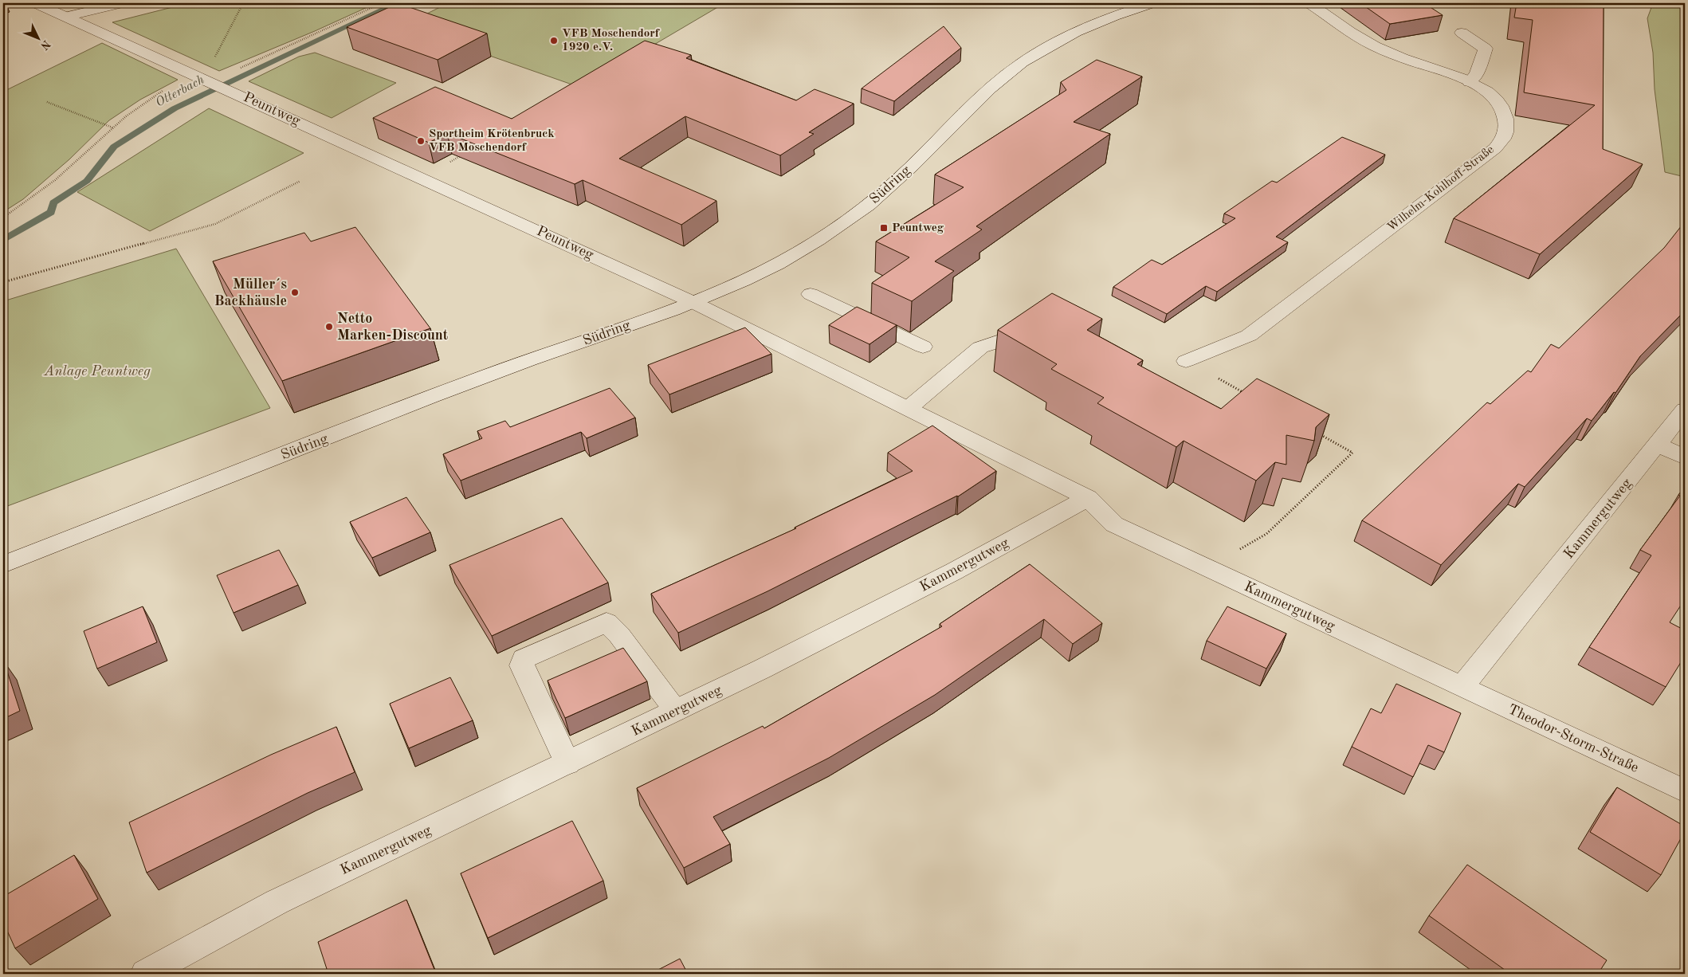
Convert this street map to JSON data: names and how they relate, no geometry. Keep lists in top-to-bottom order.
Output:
{
  "streets": {
    "street": [
      "Peuntweg",
      "Südring",
      "Wilhelm-Kohlhoff-Straße",
      "Kammergutweg",
      "Theodor-Storm-Straße"
    ]
  },
  "crossings": [
    ["Peuntweg", "Südring"],
    ["Peuntweg", "Kammergutweg"],
    ["Kammergutweg", "Theodor-Storm-Straße"]
  ],
  "water": ["Otterbach"],
  "parks": ["Anlage Peuntweg"],
  "places": {
    "other": [
      "VFB Moschendorf 1920 e.V.",
      "Sportheim Krötenbruck VFB Moschendorf",
      "Müller´s Backhäusle",
      "Netto Marken-Discount"
    ],
    "transit": ["Peuntweg"]
  },
  "north": "bottom right"
}
